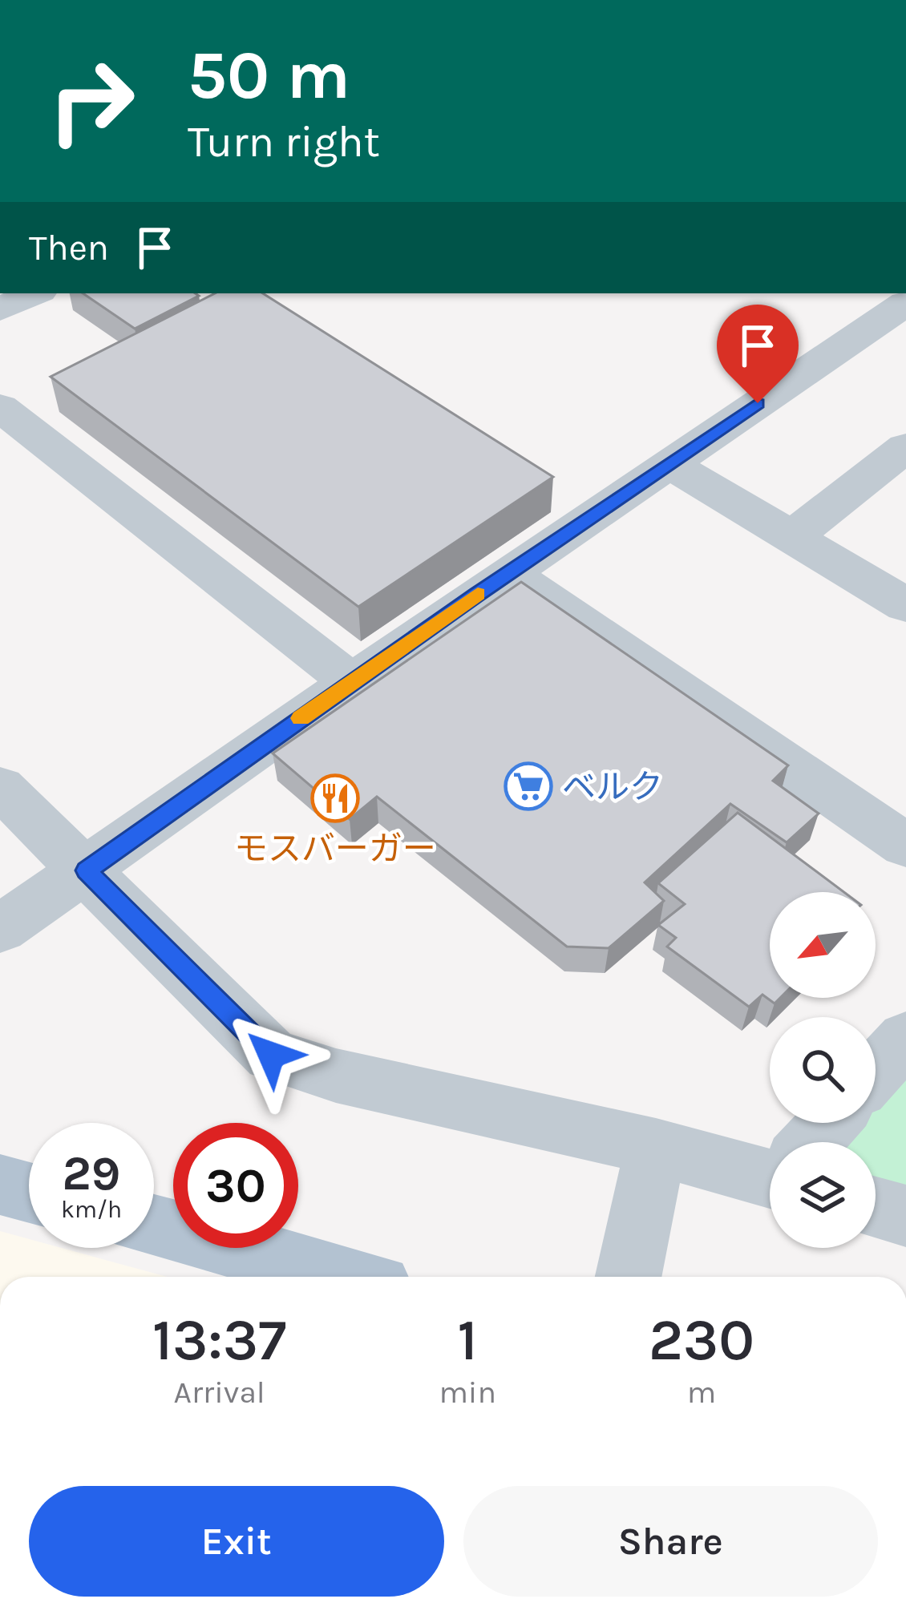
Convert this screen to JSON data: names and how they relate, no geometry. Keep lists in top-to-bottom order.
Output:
{
  "places": {
    "supermarket": ["ベルク"],
    "restaurant": ["モスバーガー"]
  },
  "north": "bottom left",
  "page": {
    "turn": ["50 m", "Turn right"],
    "then": "Then",
    "speed": "29 km/h",
    "limit": "30",
    "eta": [
      "13:37",
      "Arrival",
      "1",
      "min",
      "230",
      "m"
    ],
    "buttons": ["Exit", "Share"]
  }
}
